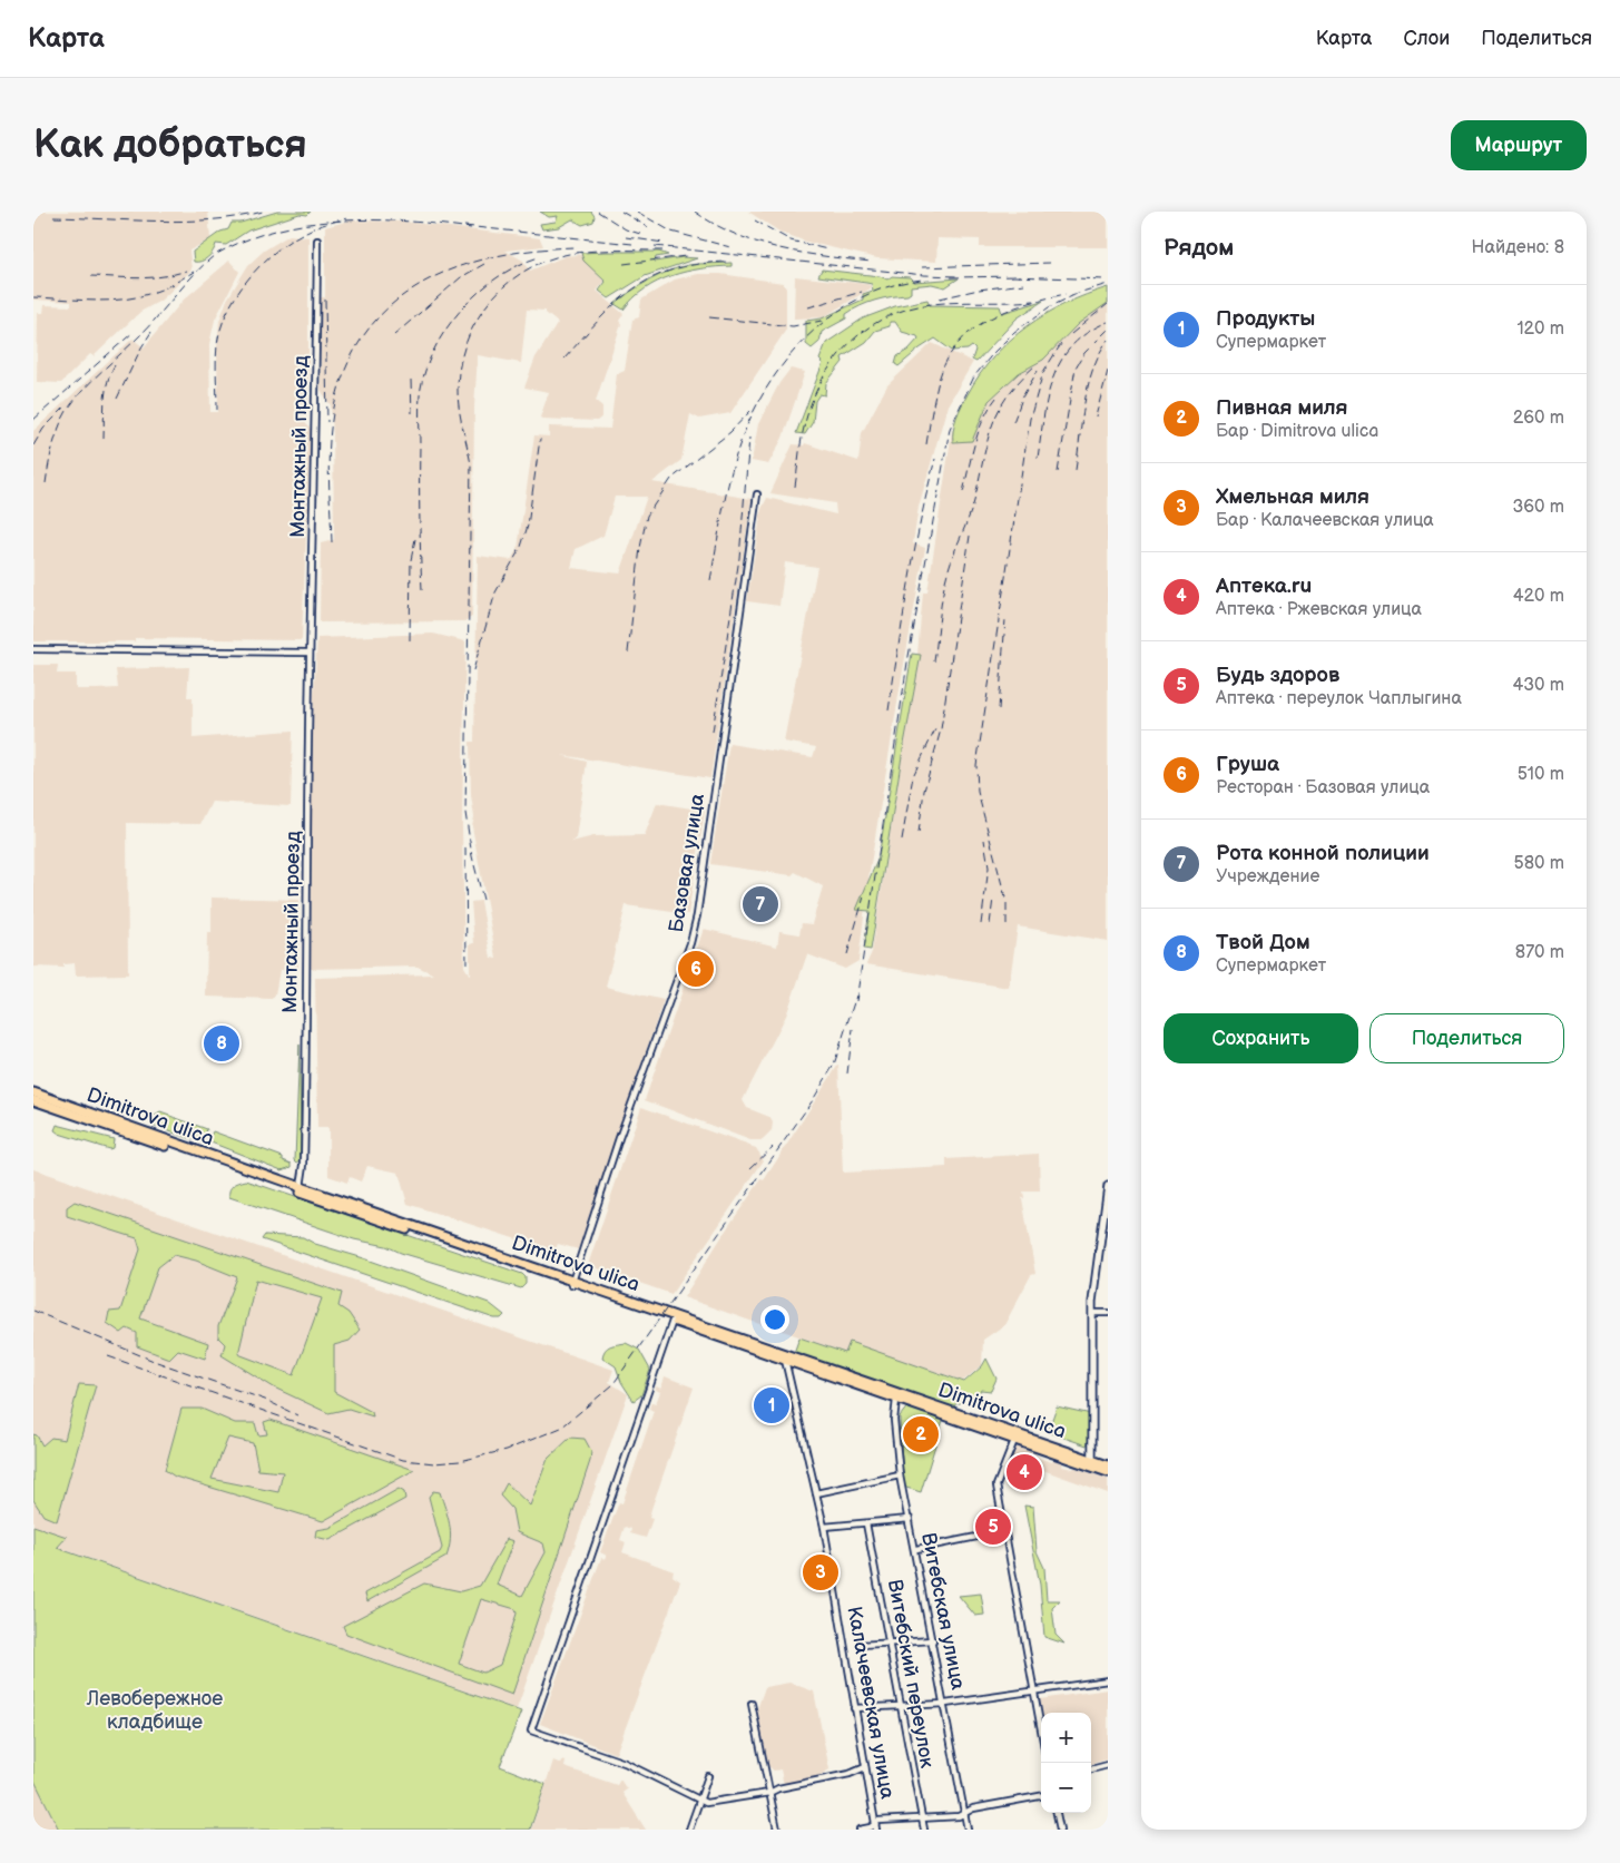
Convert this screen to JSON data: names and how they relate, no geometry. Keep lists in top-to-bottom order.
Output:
{
  "streets": {
    "main road": ["Dimitrova ulica"],
    "street": [
      "Монтажный проезд",
      "Базовая улица",
      "Витебская улица",
      "Витебский переулок",
      "Калачеевская улица"
    ]
  },
  "crossings": [
    ["Монтажный проезд", "Dimitrova ulica"],
    ["Базовая улица", "Dimitrova ulica"],
    ["Dimitrova ulica", "Витебская улица"],
    ["Dimitrova ulica", "Калачеевская улица"]
  ],
  "parks": ["Левобережное кладбище"],
  "page": {
    "header": "Карта",
    "nav": ["Карта", "Слои", "Поделиться"],
    "buttons": [
      "Маршрут",
      ["Сохранить", "Поделиться"]
    ],
    "title": "Как добраться",
    "heading": ["Рядом", "Найдено: 8"],
    "list": [
      {
        "mark": "1",
        "name": "Продукты",
        "note": "Супермаркет",
        "value": "120 m"
      },
      {
        "mark": "2",
        "name": "Пивная миля",
        "note": "Бар · Dimitrova ulica",
        "value": "260 m"
      },
      {
        "mark": "3",
        "name": "Хмельная миля",
        "note": "Бар · Калачеевская улица",
        "value": "360 m"
      },
      {
        "mark": "4",
        "name": "Аптека.ru",
        "note": "Аптека · Ржевская улица",
        "value": "420 m"
      },
      {
        "mark": "5",
        "name": "Будь здоров",
        "note": "Аптека · переулок Чаплыгина",
        "value": "430 m"
      },
      {
        "mark": "6",
        "name": "Груша",
        "note": "Ресторан · Базовая улица",
        "value": "510 m"
      },
      {
        "mark": "7",
        "name": "Рота конной полиции",
        "note": "Учреждение",
        "value": "580 m"
      },
      {
        "mark": "8",
        "name": "Твой Дом",
        "note": "Супермаркет",
        "value": "870 m"
      }
    ],
    "pins": [
      "7",
      "6",
      "8",
      "1",
      "2",
      "4",
      "5",
      "3"
    ],
    "map_buttons": ["+", "−"]
  }
}
